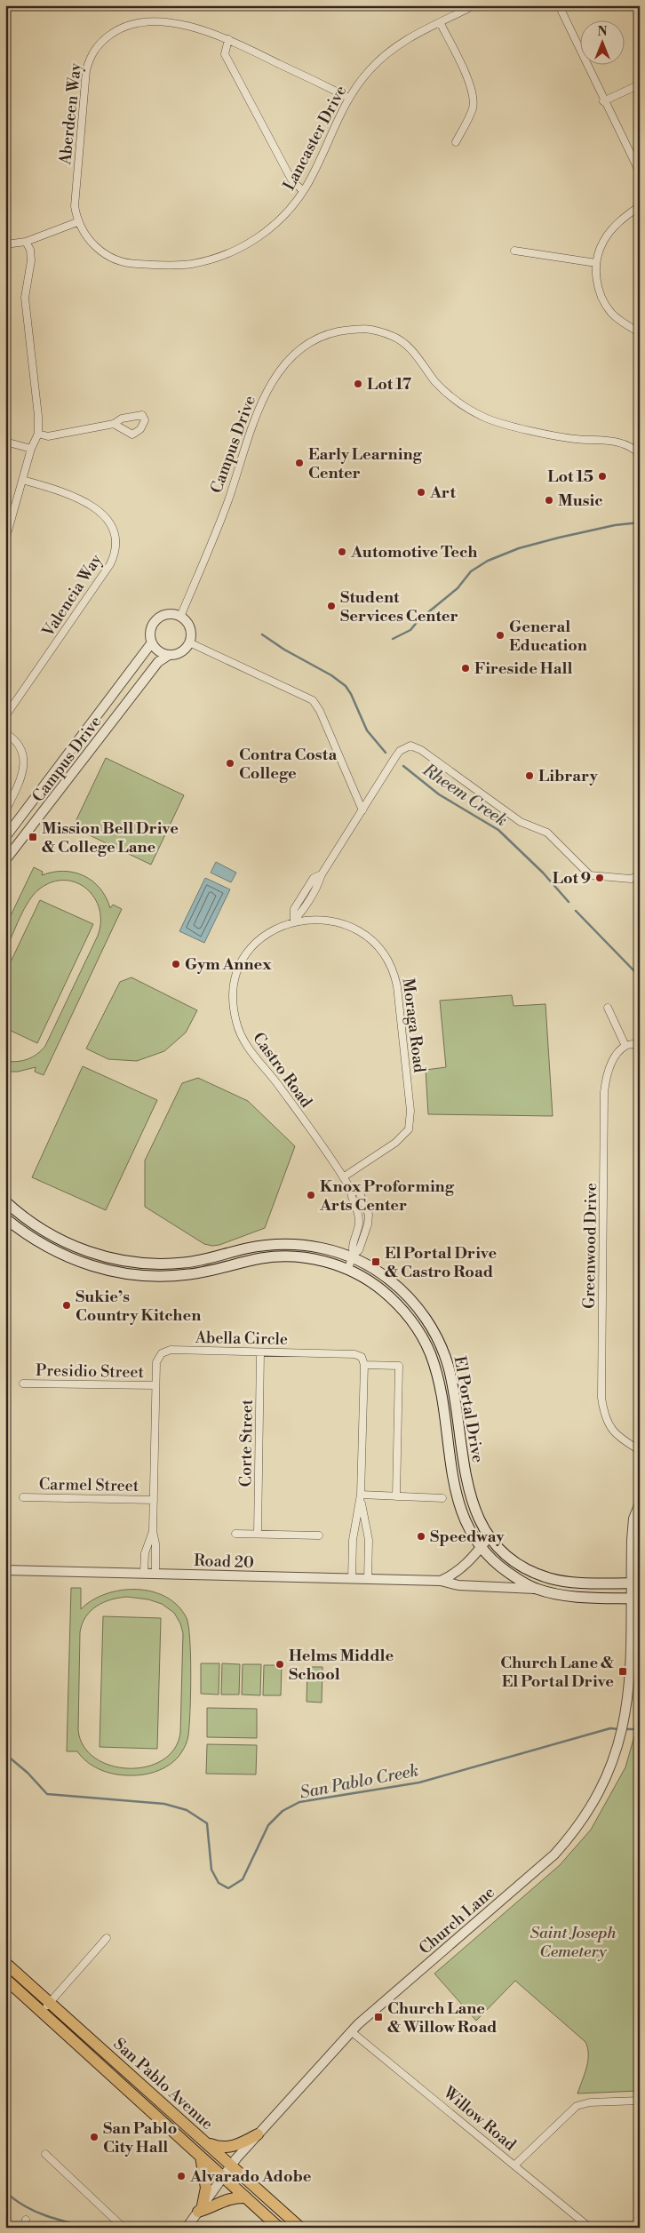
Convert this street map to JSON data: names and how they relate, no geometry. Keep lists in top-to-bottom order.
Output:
{
  "streets": {
    "main road": ["El Portal Drive", "San Pablo Avenue"],
    "street": [
      "Aberdeen Way",
      "Lancaster Drive",
      "Campus Drive",
      "Valencia Way",
      "Moraga Road",
      "Castro Road",
      "Greenwood Drive",
      "Abella Circle",
      "Presidio Street",
      "Corte Street",
      "Carmel Street",
      "Road 20",
      "Church Lane",
      "Willow Road"
    ]
  },
  "crossings": [
    ["Aberdeen Way", "Lancaster Drive"],
    ["Moraga Road", "Castro Road"],
    ["Castro Road", "El Portal Drive"],
    ["Abella Circle", "Presidio Street"],
    ["Abella Circle", "Corte Street"],
    ["Abella Circle", "Carmel Street"],
    ["Abella Circle", "Road 20"],
    ["El Portal Drive", "Road 20"],
    ["El Portal Drive", "Church Lane"],
    ["Church Lane", "San Pablo Avenue"],
    ["Church Lane", "Willow Road"]
  ],
  "water": ["Rheem Creek", "San Pablo Creek"],
  "parks": ["Saint Joseph Cemetery"],
  "places": {
    "other": [
      "Lot 17",
      "Early Learning Center",
      "Lot 15",
      "Art",
      "Music",
      "Automotive Tech",
      "Student Services Center",
      "General Education",
      "Fireside Hall",
      "Contra Costa College",
      "Library",
      "Lot 9",
      "Gym Annex",
      "Knox Proforming Arts Center",
      "Sukie’s Country Kitchen",
      "Speedway",
      "Helms Middle School",
      "San Pablo City Hall",
      "Alvarado Adobe"
    ],
    "transit": [
      "Mission Bell Drive & College Lane",
      "El Portal Drive & Castro Road",
      "Church Lane & El Portal Drive",
      "Church Lane & Willow Road"
    ]
  },
  "north": "top"
}
